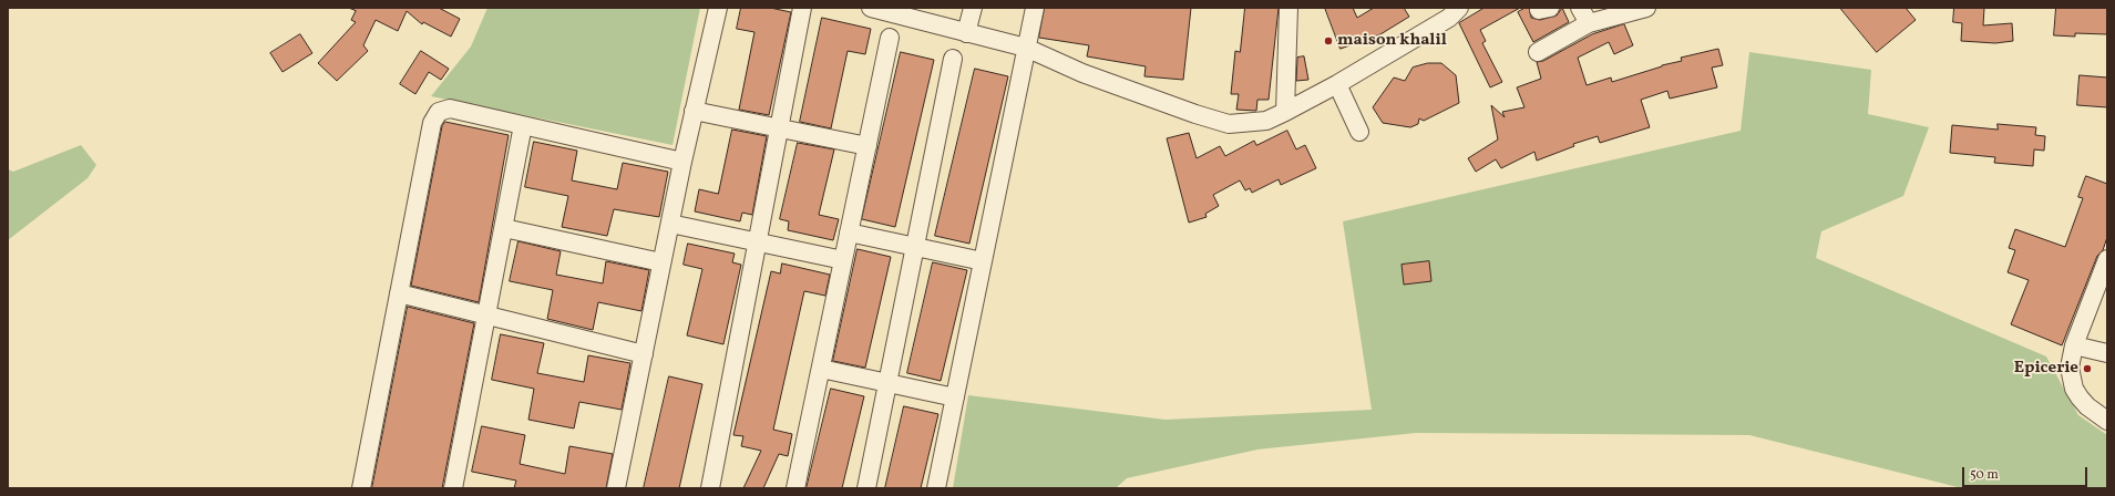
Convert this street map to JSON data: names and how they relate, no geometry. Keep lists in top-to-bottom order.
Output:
{
  "places": ["maison khalil", "Epicerie"],
  "scale_bar": "50 m"
}
